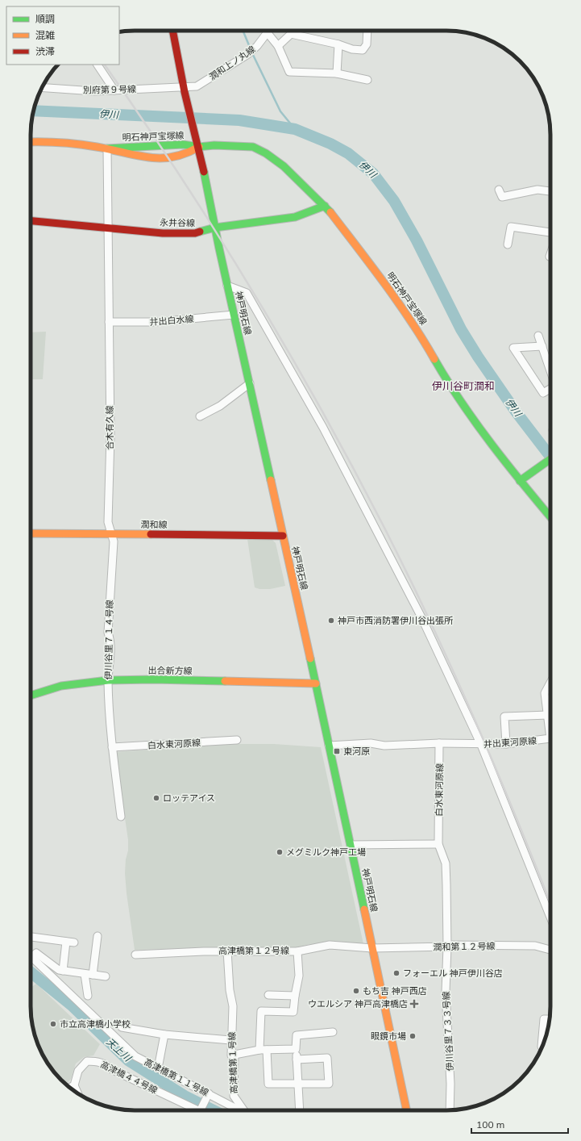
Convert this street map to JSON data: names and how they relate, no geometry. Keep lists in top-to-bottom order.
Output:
{
  "streets": {
    "main road": [
      "明石神戸宝塚線",
      "永井谷線",
      "神戸明石線",
      "潤和線",
      "出合新方線"
    ],
    "street": [
      "潤和上ノ丸線",
      "別府第９号線",
      "井出白水線",
      "合木有久線",
      "伊川谷里７１４号線",
      "井出東河原線",
      "白水東河原線",
      "潤和第１２号線",
      "高津橋第１２号線",
      "伊川谷里７３３号線",
      "高津橋第１号線",
      "高津橋４４号線",
      "高津橋第１１号線"
    ]
  },
  "crossings": [
    ["潤和上ノ丸線", "別府第９号線"],
    ["潤和上ノ丸線", "神戸明石線"],
    ["別府第９号線", "神戸明石線"],
    ["明石神戸宝塚線", "永井谷線"],
    ["明石神戸宝塚線", "神戸明石線"],
    ["明石神戸宝塚線", "合木有久線"],
    ["永井谷線", "神戸明石線"],
    ["永井谷線", "合木有久線"],
    ["神戸明石線", "井出白水線"],
    ["神戸明石線", "潤和線"],
    ["神戸明石線", "出合新方線"],
    ["神戸明石線", "潤和第１２号線"],
    ["神戸明石線", "高津橋第１２号線"],
    ["井出白水線", "合木有久線"],
    ["合木有久線", "潤和線"],
    ["合木有久線", "伊川谷里７１４号線"],
    ["潤和線", "伊川谷里７１４号線"],
    ["伊川谷里７１４号線", "出合新方線"],
    ["伊川谷里７１４号線", "白水東河原線"],
    ["井出東河原線", "白水東河原線"],
    ["白水東河原線", "潤和第１２号線"],
    ["白水東河原線", "伊川谷里７３３号線"],
    ["潤和第１２号線", "高津橋第１２号線"],
    ["潤和第１２号線", "伊川谷里７３３号線"],
    ["高津橋第１２号線", "高津橋第１号線"]
  ],
  "districts": ["伊川谷町潤和"],
  "water": ["伊川", "天上川"],
  "places": {
    "other": [
      "神戸市西消防署伊川谷出張所",
      "ロッテアイス",
      "メグミルク神戸工場",
      "フォーエル 神戸伊川谷店",
      "もち吉 神戸西店",
      "市立高津橋小学校",
      "眼鏡市場"
    ],
    "transit": ["東河原"],
    "health": ["ウエルシア 神戸高津橋店"]
  },
  "legend": ["順調", "混雑", "渋滞"],
  "scale_bar": "100 m"
}
